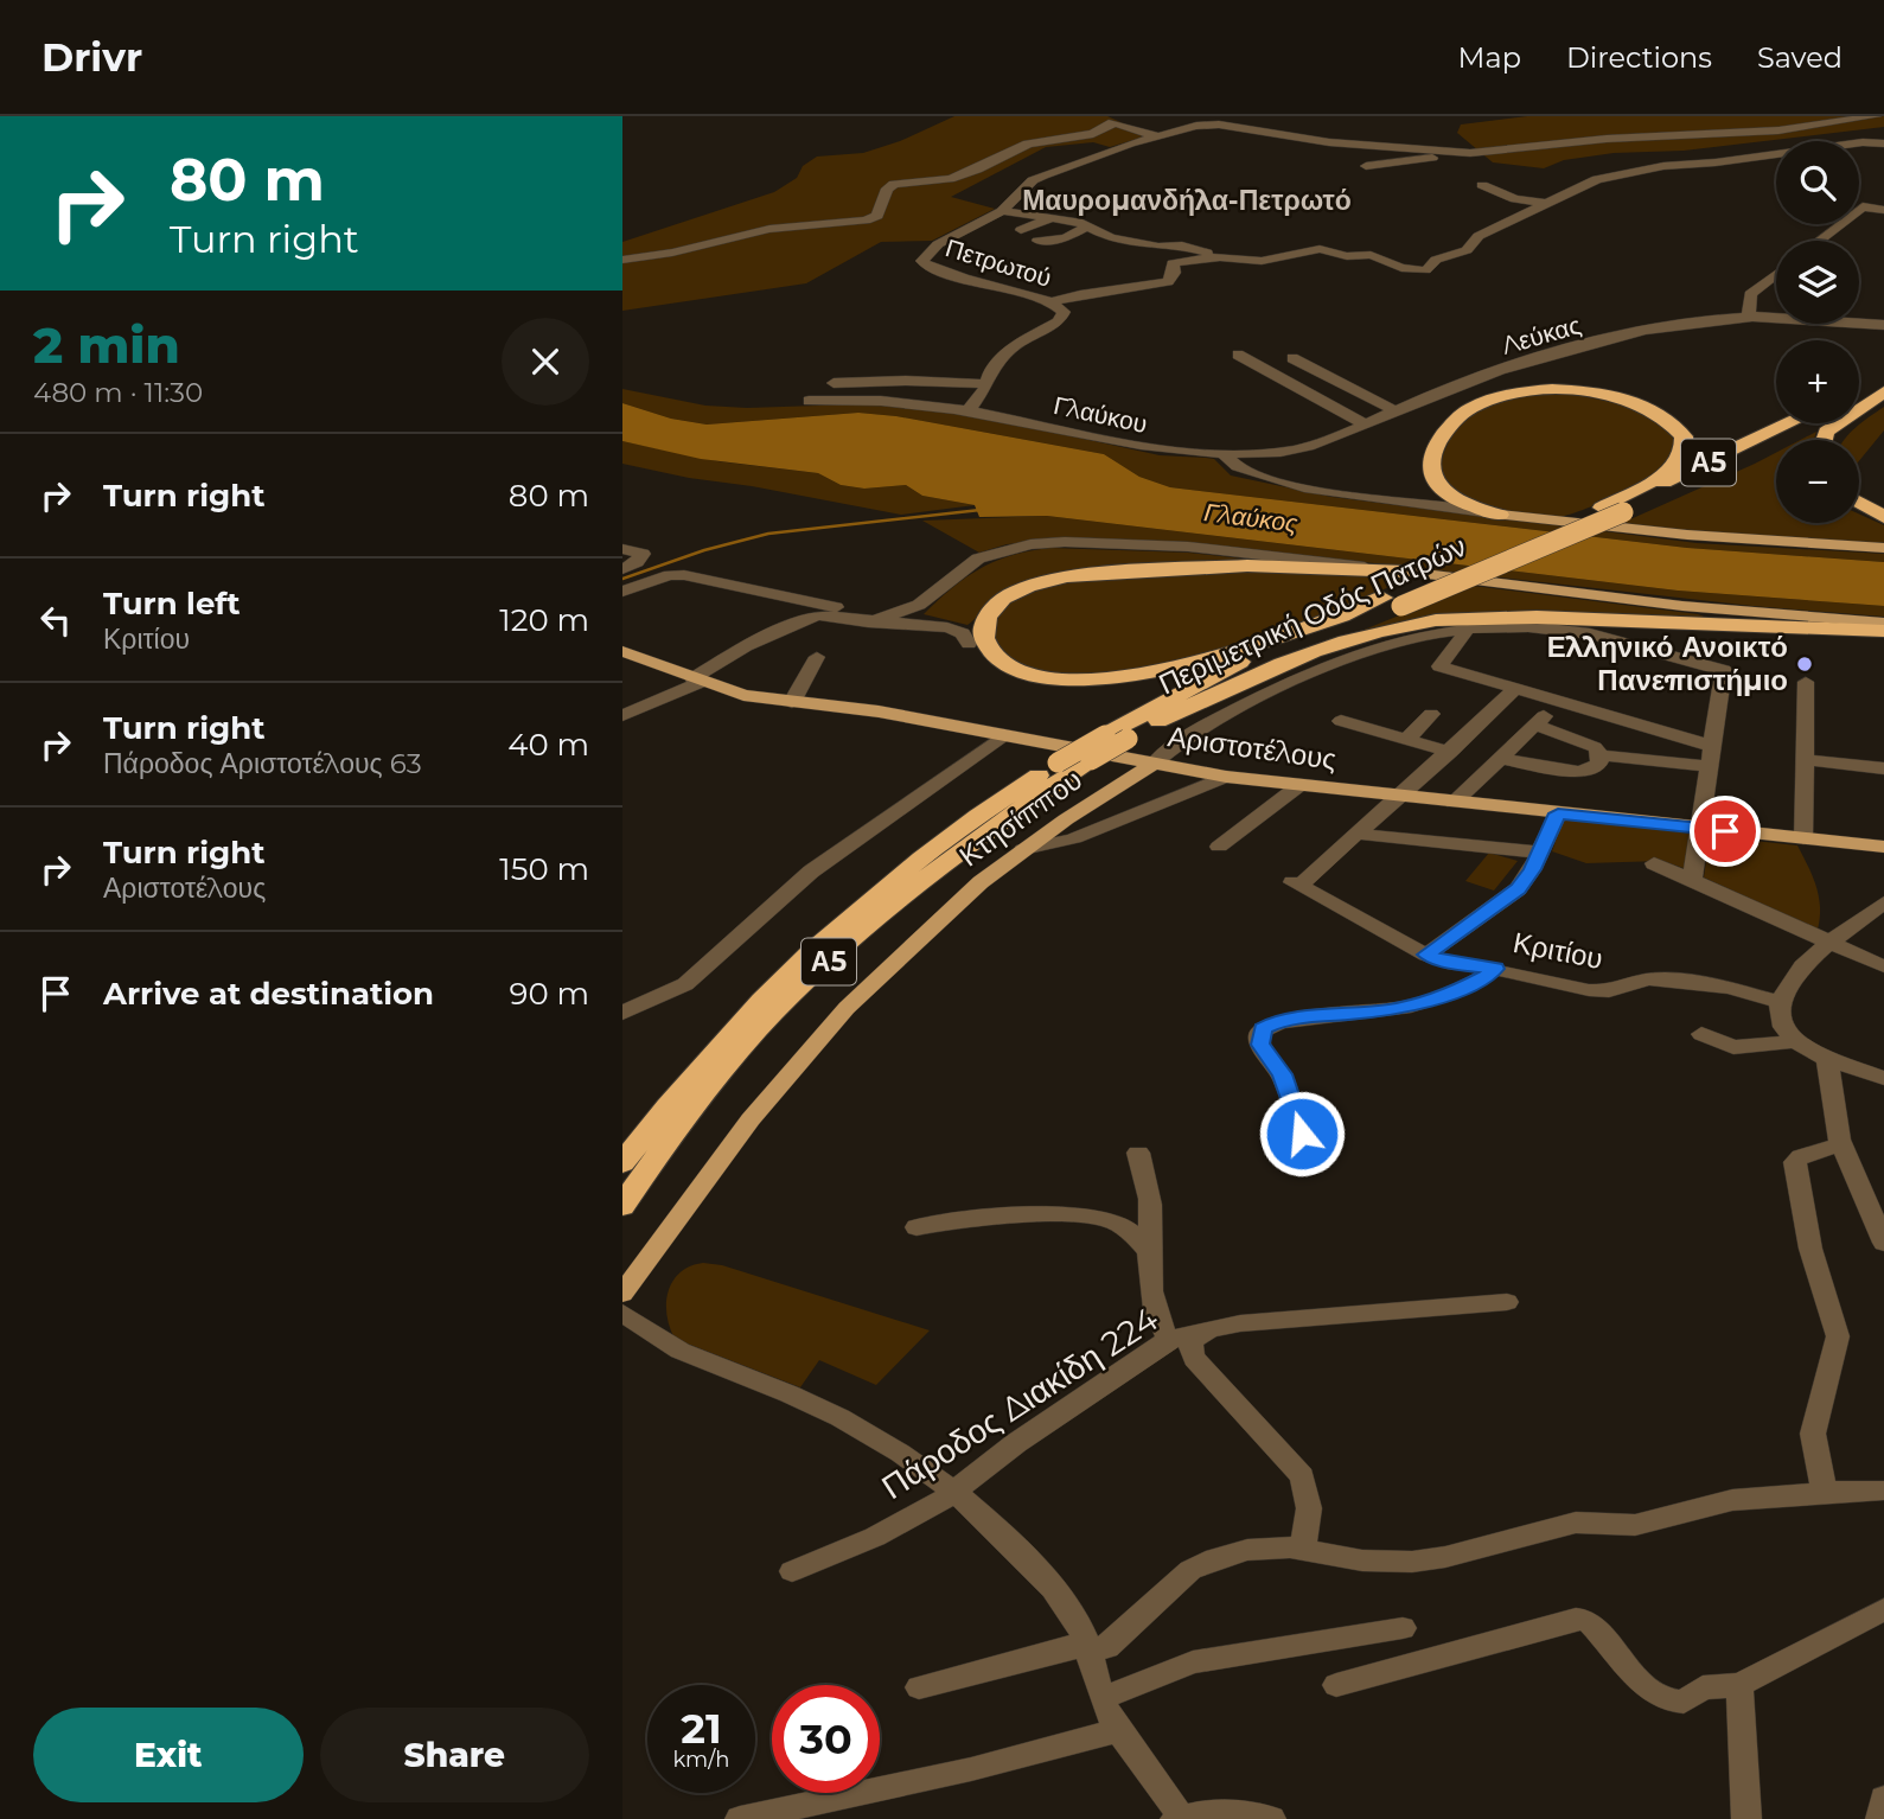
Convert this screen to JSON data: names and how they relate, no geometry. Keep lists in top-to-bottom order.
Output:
{
  "streets": {
    "highway": ["Α5", "Περιμετρική Οδός Πατρών"],
    "main road": ["Αριστοτέλους", "Κτησίππου"],
    "street": [
      "Πετρωτού",
      "Λεύκας",
      "Γλαύκου",
      "Κριτίου",
      "Πάροδος Διακίδη 224"
    ]
  },
  "crossings": [
    ["Πετρωτού", "Γλαύκου"],
    ["Λεύκας", "Γλαύκου"],
    ["Αριστοτέλους", "Κτησίππου"]
  ],
  "districts": ["Μαυρομανδήλα-Πετρωτό"],
  "water": ["Γλαύκος"],
  "places": ["Ελληνικό Ανοικτό Πανεπιστήμιο"],
  "page": {
    "header": "Drivr",
    "nav": ["Map", "Directions", "Saved"],
    "turn": ["80 m", "Turn right"],
    "map_buttons": ["+", "−"],
    "heading": ["2 min", "480 m · 11:30"],
    "list": [
      {
        "name": "Turn right",
        "value": "80 m"
      },
      {
        "name": "Turn left",
        "note": "Κριτίου",
        "value": "120 m"
      },
      {
        "name": "Turn right",
        "note": "Πάροδος Αριστοτέλους 63",
        "value": "40 m"
      },
      {
        "name": "Turn right",
        "note": "Αριστοτέλους",
        "value": "150 m"
      },
      {
        "name": "Arrive at destination",
        "value": "90 m"
      }
    ],
    "speed": "21 km/h",
    "limit": "30",
    "buttons": ["Exit", "Share"]
  }
}
